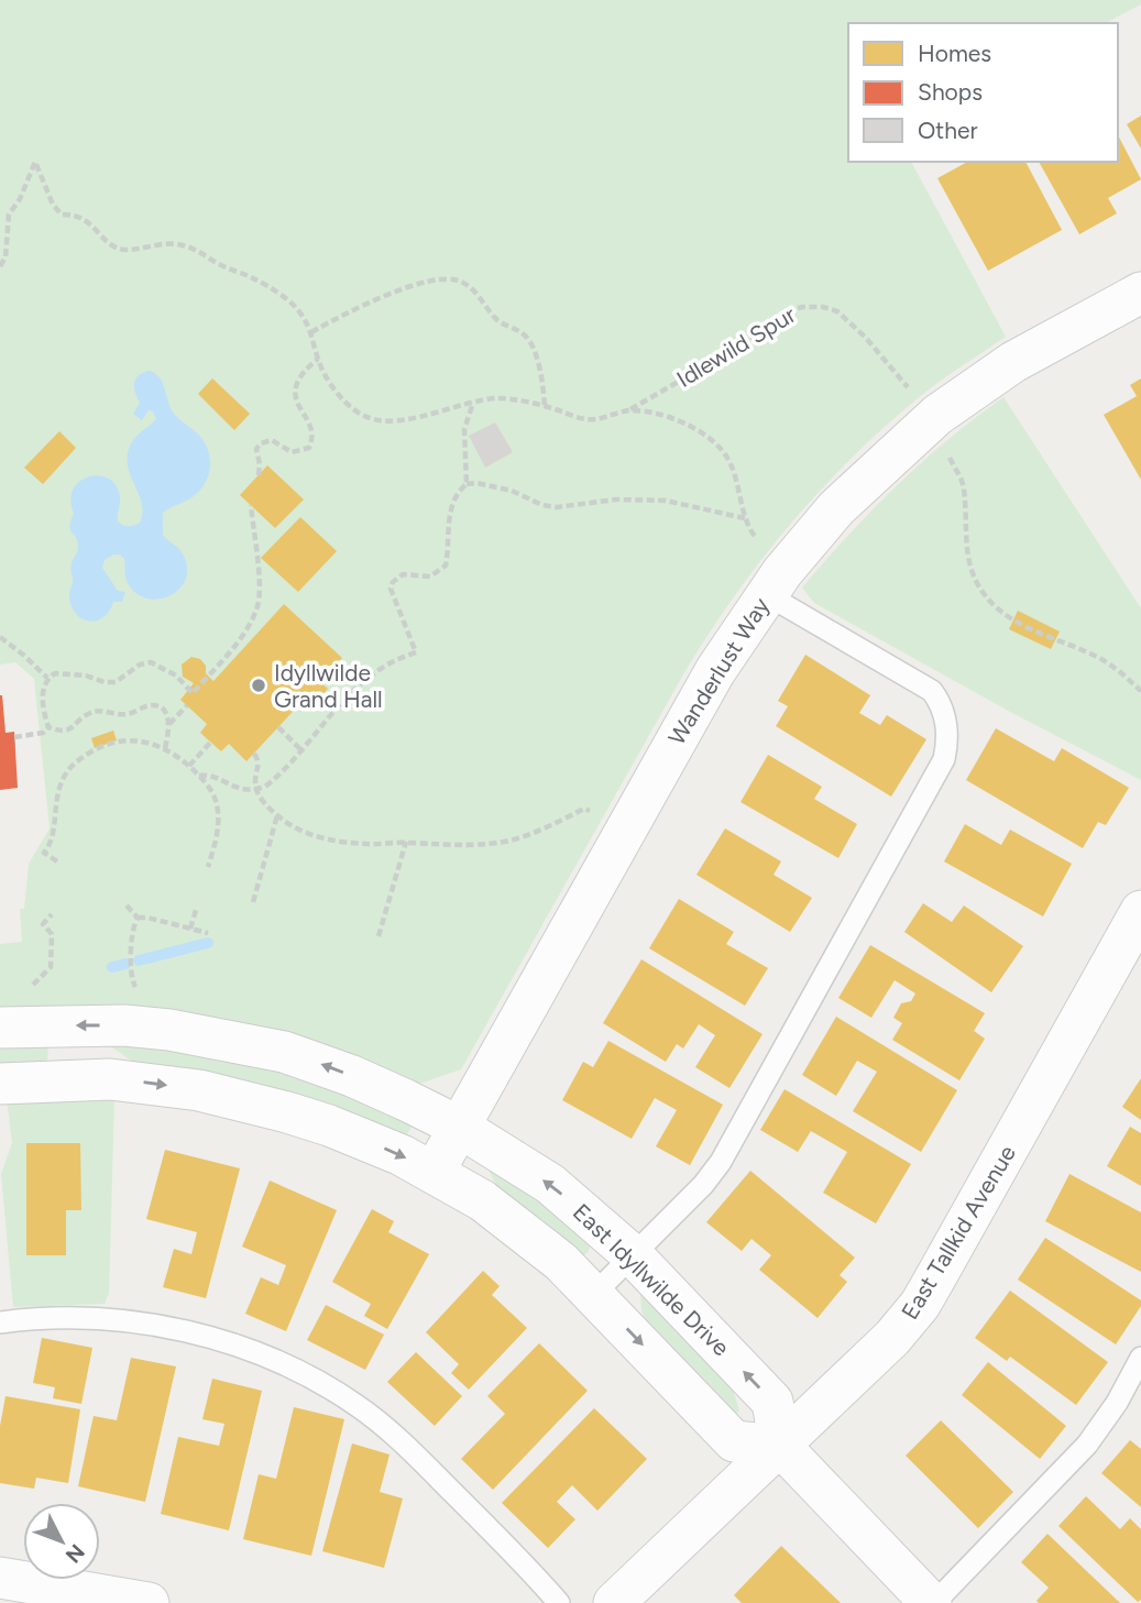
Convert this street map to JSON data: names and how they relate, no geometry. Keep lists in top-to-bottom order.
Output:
{
  "streets": {
    "street": ["Wanderlust Way", "East Tallkid Avenue", "East Idyllwilde Drive"],
    "path": ["Idlewild Spur"]
  },
  "crossings": [
    ["Wanderlust Way", "East Idyllwilde Drive"],
    ["East Tallkid Avenue", "East Idyllwilde Drive"]
  ],
  "places": ["Idyllwilde Grand Hall"],
  "legend": ["Homes", "Shops", "Other"],
  "north": "bottom right"
}
